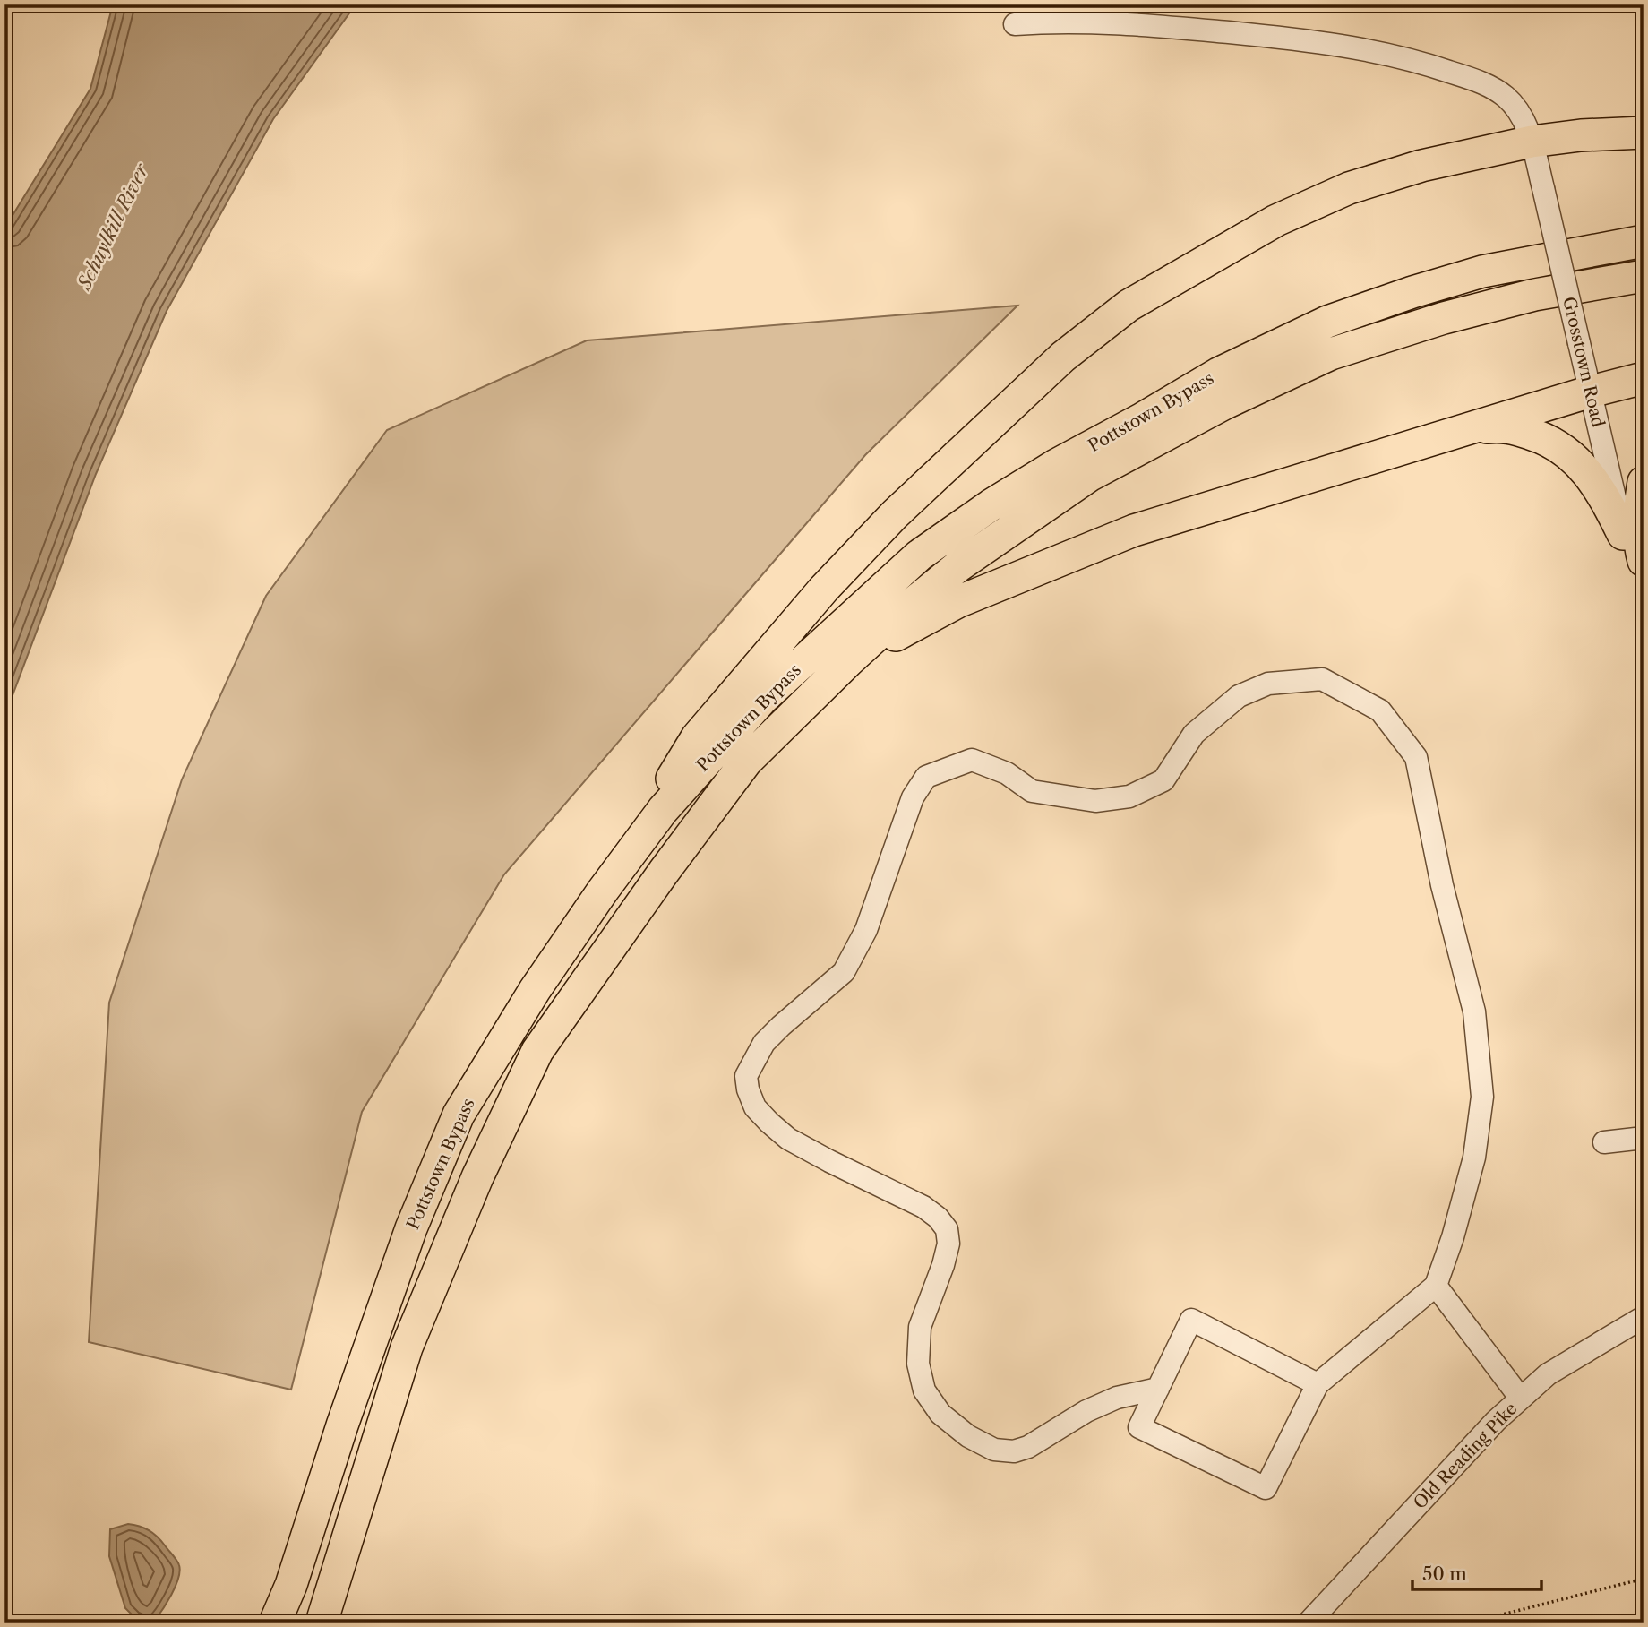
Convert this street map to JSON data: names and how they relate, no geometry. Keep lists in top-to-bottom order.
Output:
{
  "streets": {
    "highway": ["Pottstown Bypass"],
    "street": ["Grosstown Road", "Old Reading Pike"]
  },
  "water": ["Schuylkill River"],
  "scale_bar": "50 m"
}
